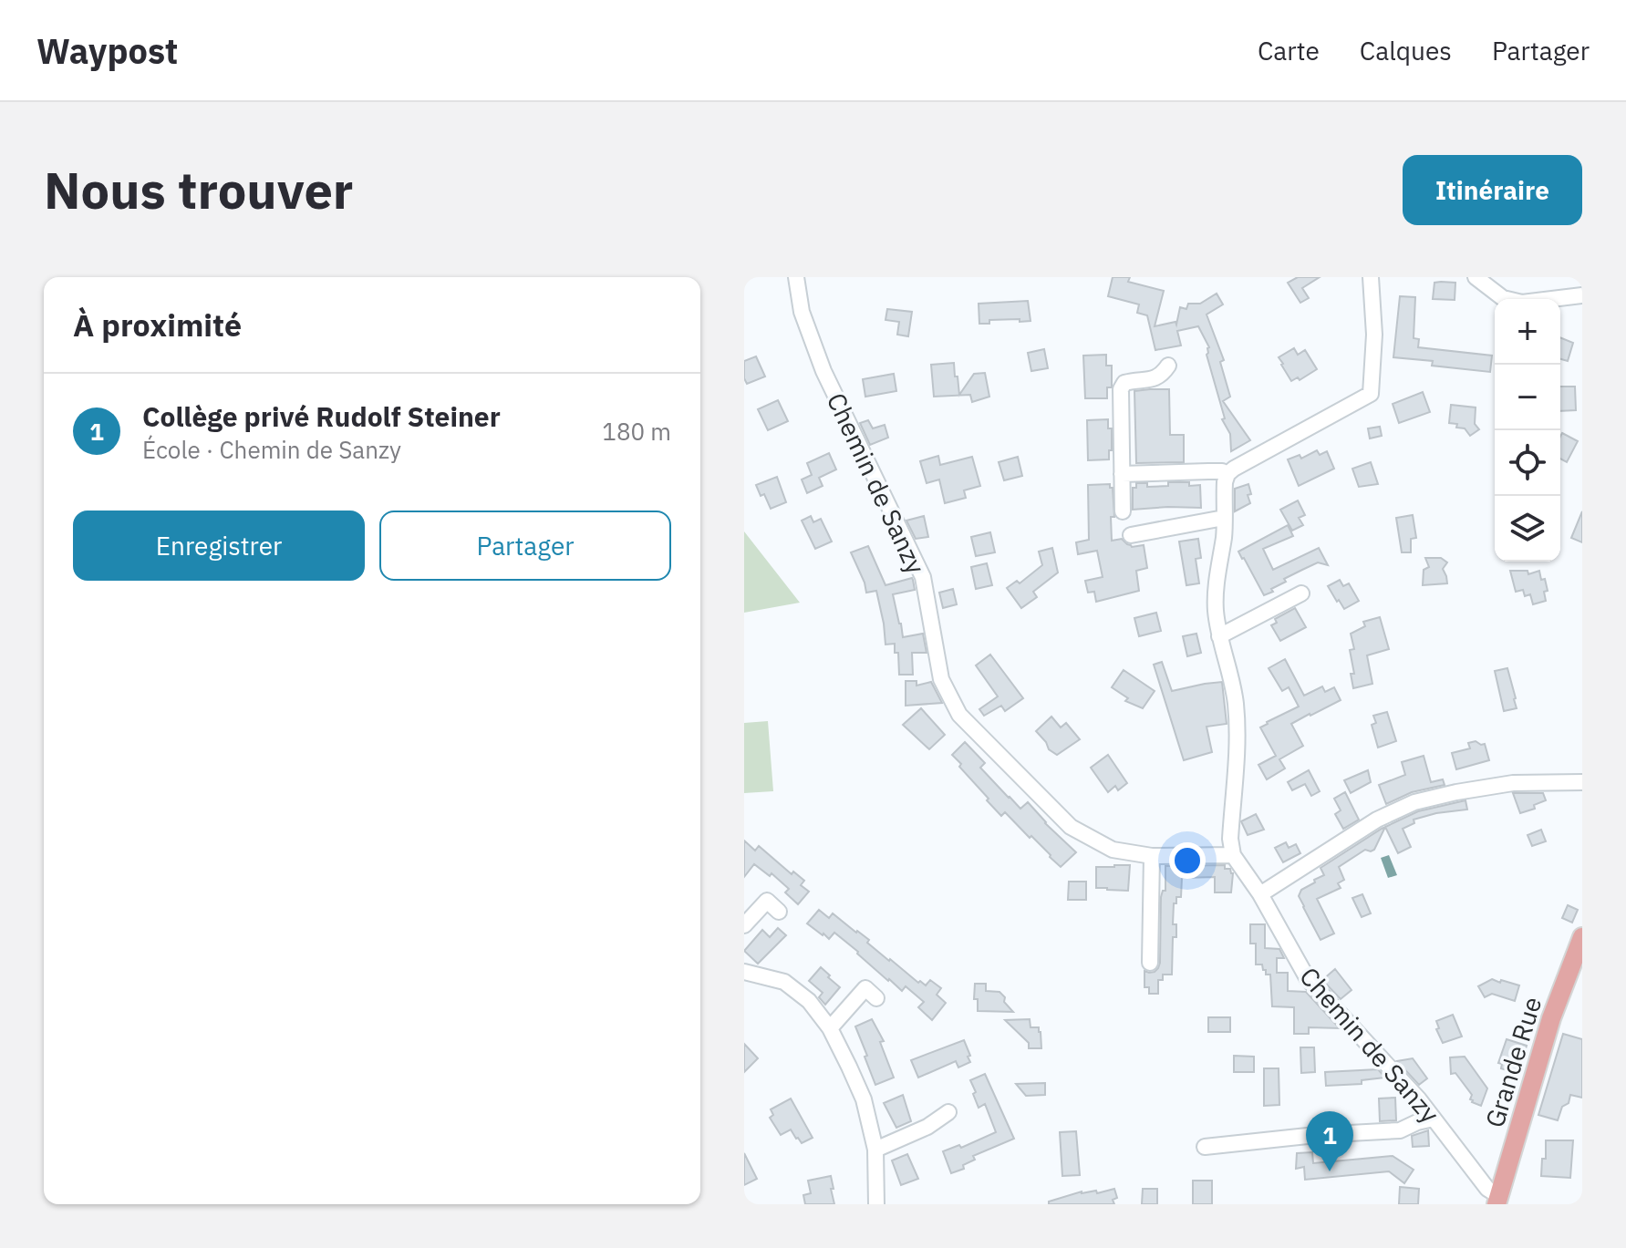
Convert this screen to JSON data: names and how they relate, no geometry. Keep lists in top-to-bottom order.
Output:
{
  "streets": {
    "main road": ["Grande Rue"],
    "street": ["Chemin de Sanzy"]
  },
  "crossings": [
    ["Chemin de Sanzy", "Grande Rue"]
  ],
  "page": {
    "header": "Waypost",
    "nav": ["Carte", "Calques", "Partager"],
    "buttons": [
      "Itinéraire",
      ["Enregistrer", "Partager"]
    ],
    "title": "Nous trouver",
    "heading": "À proximité",
    "map_buttons": ["+", "−"],
    "list": [
      {
        "mark": "1",
        "name": "Collège privé Rudolf Steiner",
        "note": "École · Chemin de Sanzy",
        "value": "180 m"
      }
    ],
    "pins": "1"
  }
}
